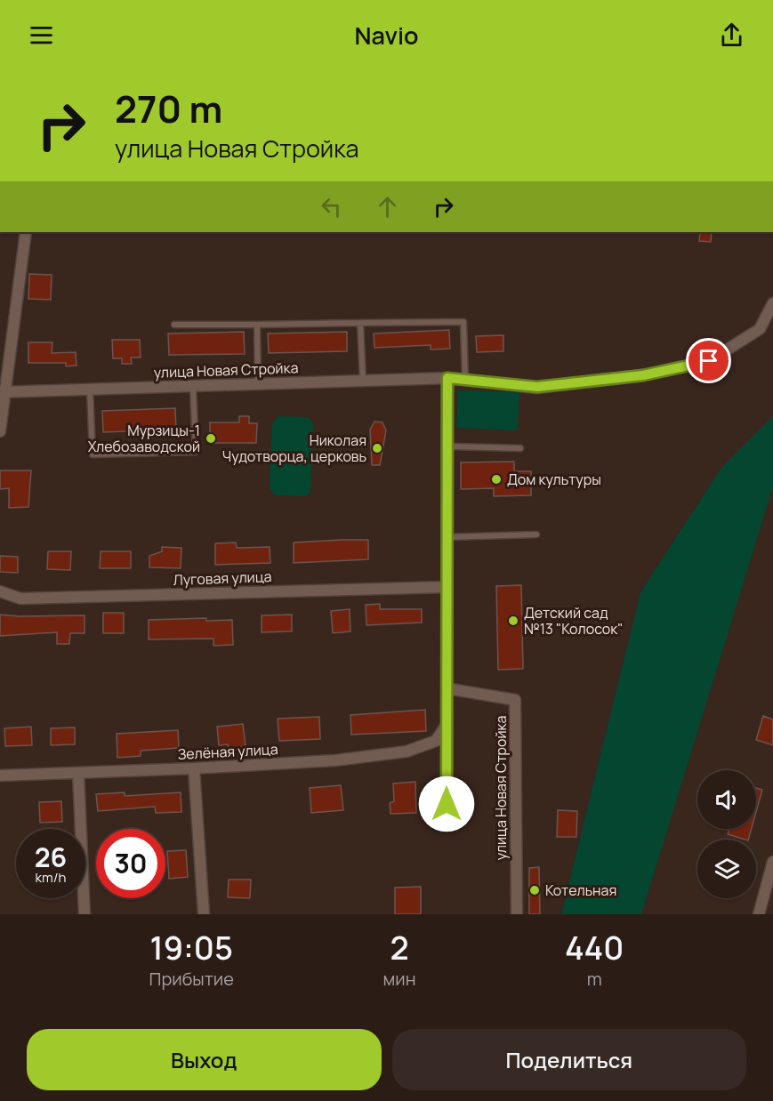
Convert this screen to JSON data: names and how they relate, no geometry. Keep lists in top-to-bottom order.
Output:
{
  "streets": {
    "street": ["улица Новая Стройка", "Луговая улица", "Зелёная улица"]
  },
  "places": [
    "Мурзицы-1 Хлебозаводской",
    "Николая Чудотворца, церковь",
    "Дом культуры",
    "Детский сад №13 \"Колосок\"",
    "Котельная"
  ],
  "page": {
    "header": "Navio",
    "turn": ["270 m", "улица Новая Стройка"],
    "speed": "26 km/h",
    "limit": "30",
    "eta": [
      "19:05",
      "Прибытие",
      "2",
      "мин",
      "440",
      "m"
    ],
    "buttons": ["Выход", "Поделиться"]
  }
}
